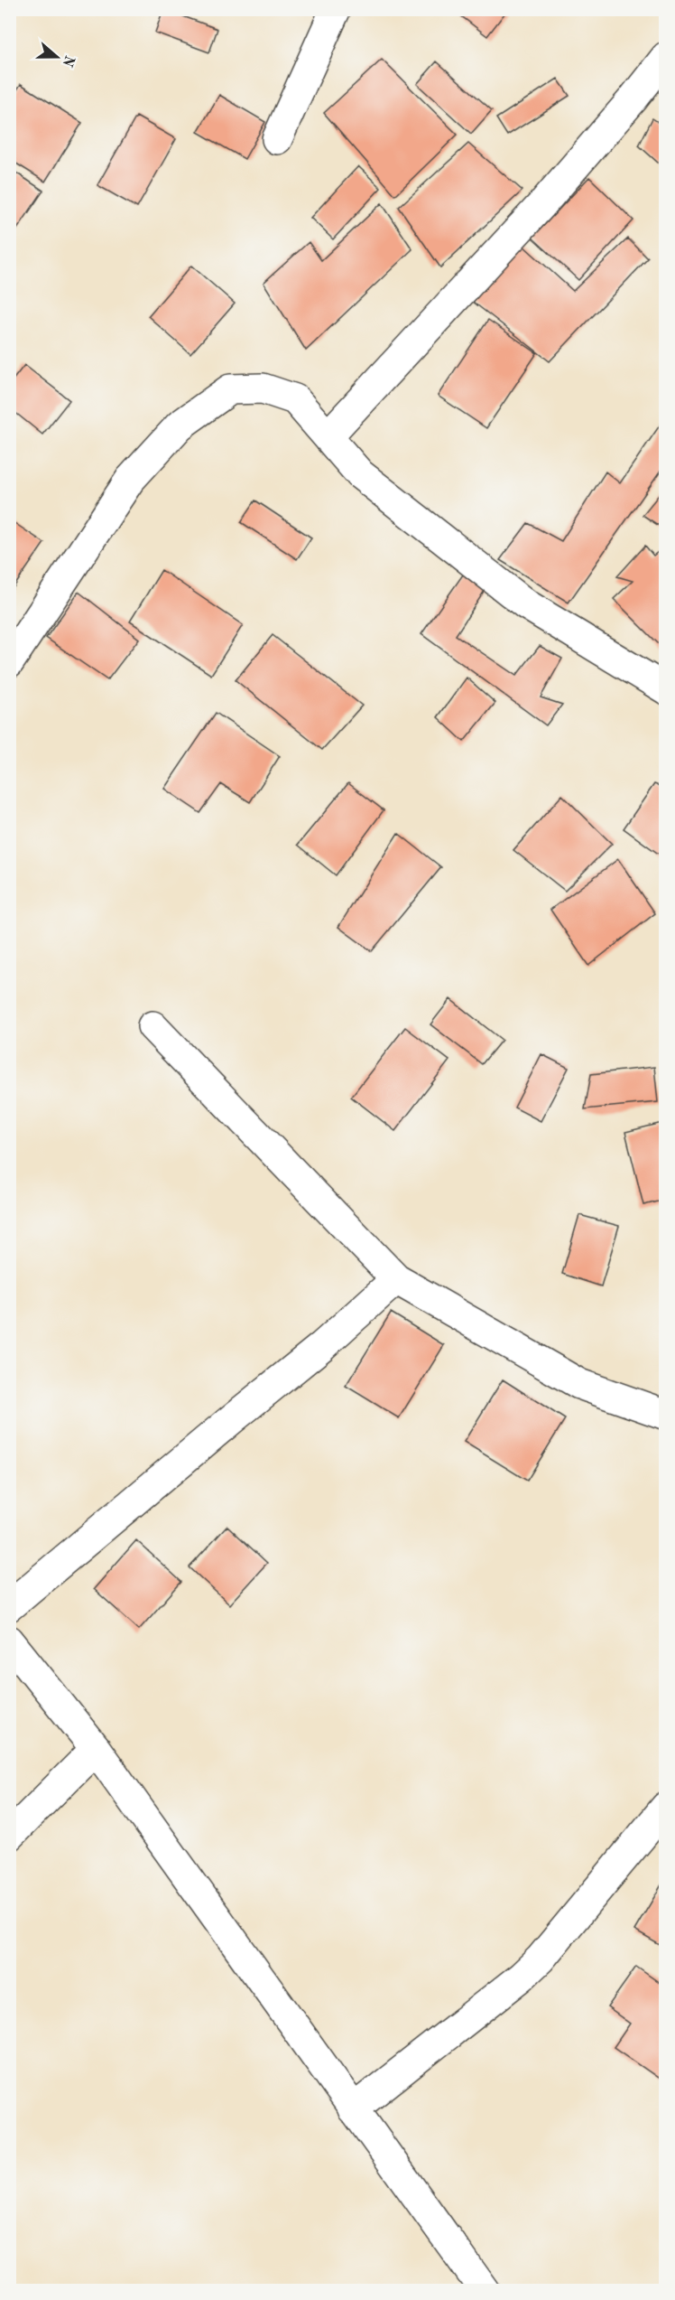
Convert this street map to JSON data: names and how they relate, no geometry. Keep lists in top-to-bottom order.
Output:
{
  "north": "right"
}
